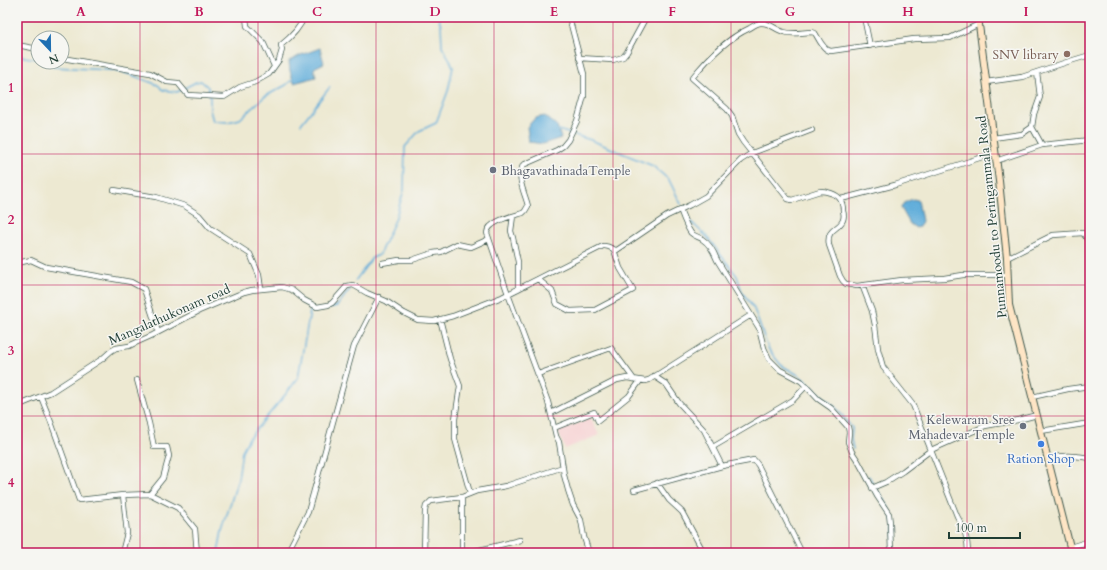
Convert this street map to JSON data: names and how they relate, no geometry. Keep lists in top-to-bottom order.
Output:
{
  "streets": {
    "main road": ["Punnamoodu to Peringammala Road"],
    "street": ["Mangalathukonam road"]
  },
  "places": [
    "SNV library",
    "BhagavathinadaTemple",
    "Kelewaram Sree Mahadevar Temple",
    "Ration Shop"
  ],
  "scale_bar": "100 m",
  "north": "bottom",
  "grid": {
    "columns": [
      "A",
      "B",
      "C",
      "D",
      "E",
      "F",
      "G",
      "H",
      "I"
    ],
    "rows": [
      "1",
      "2",
      "3",
      "4"
    ]
  }
}
